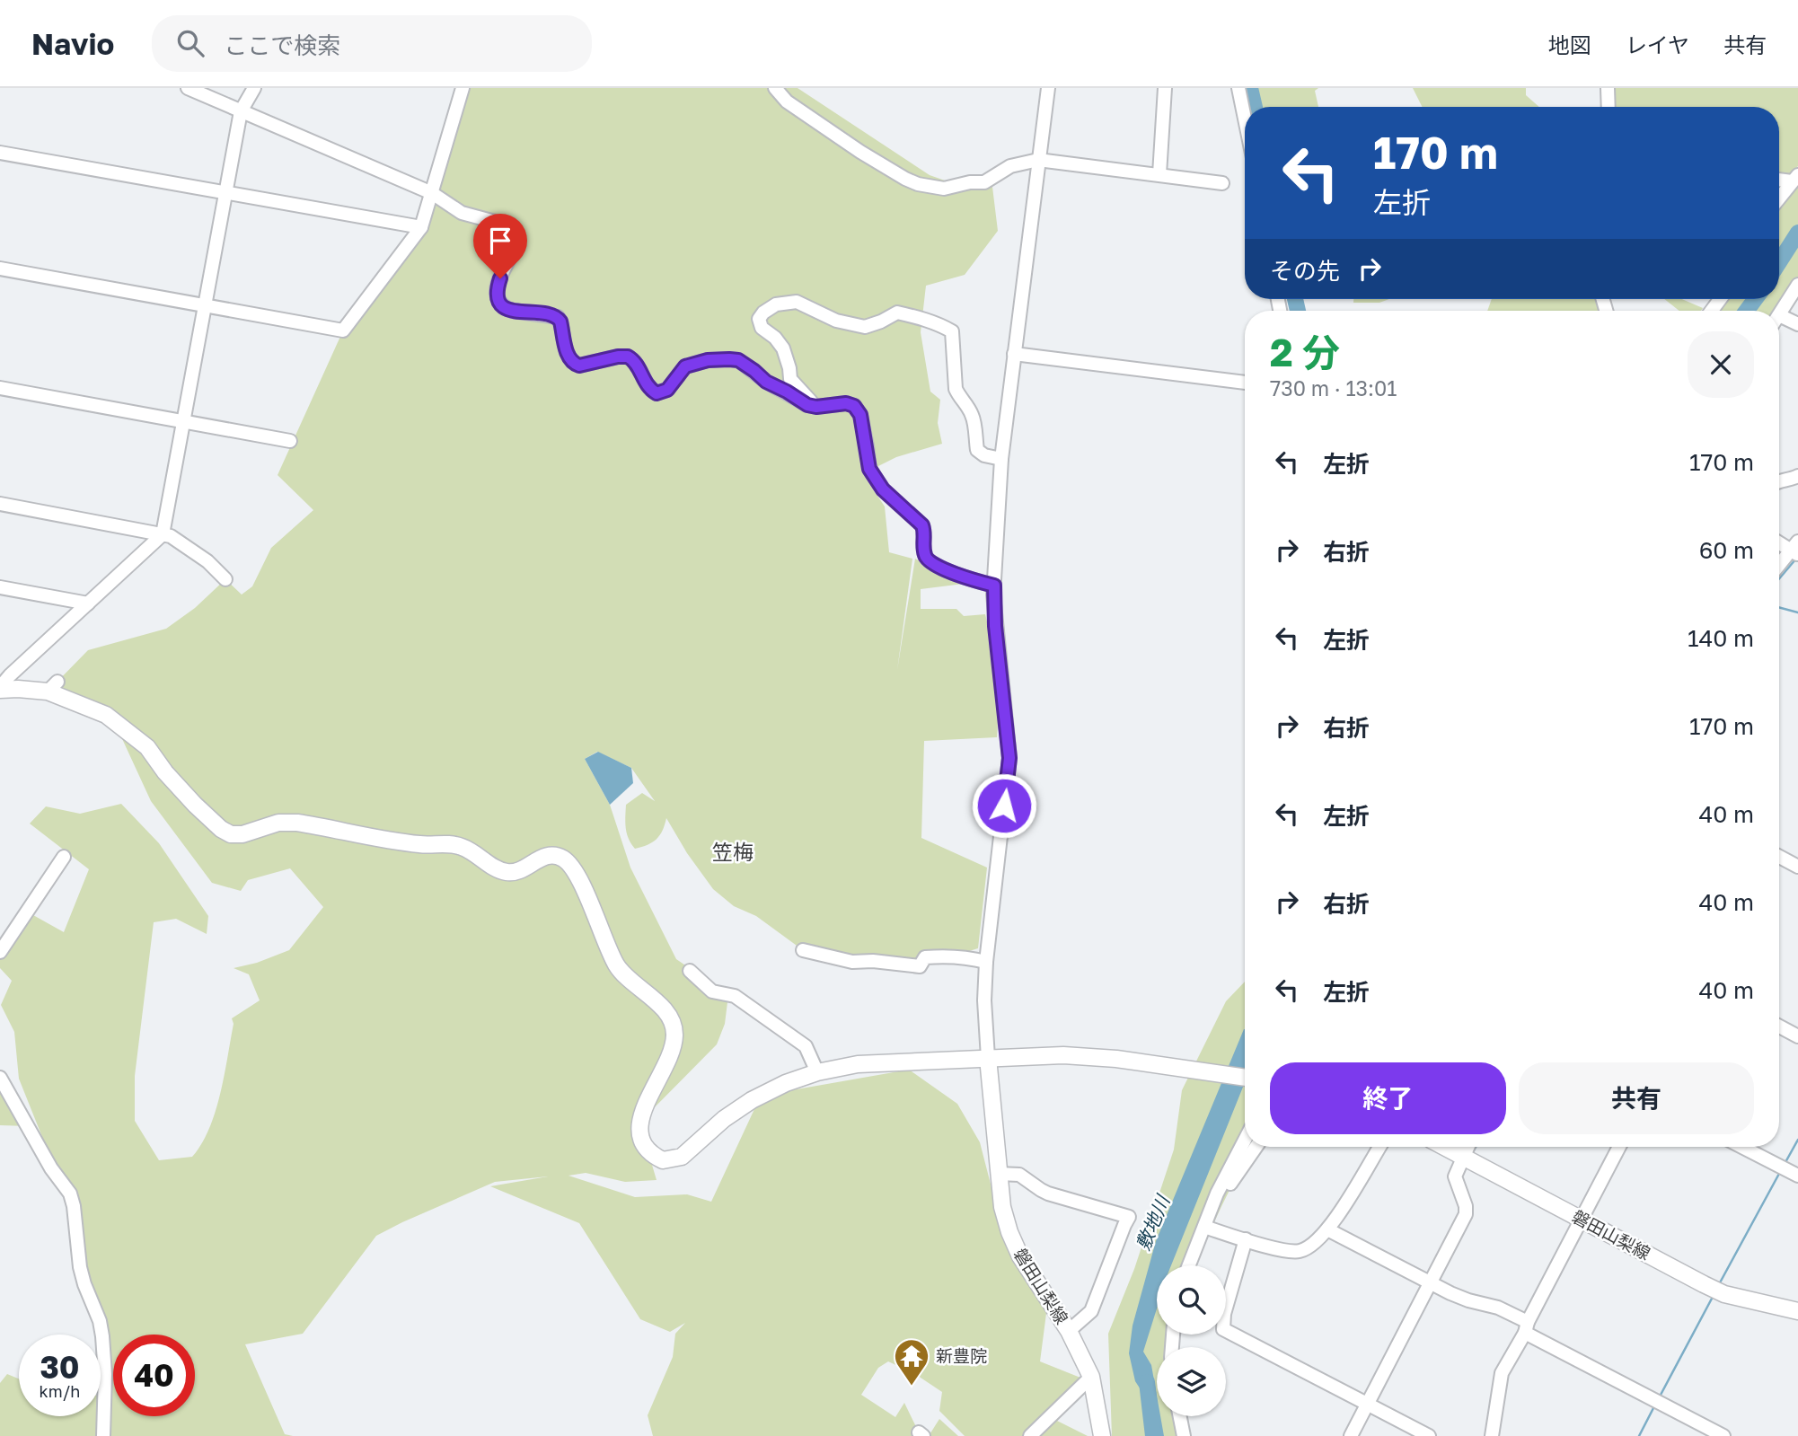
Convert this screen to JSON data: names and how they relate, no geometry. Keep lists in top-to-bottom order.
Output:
{
  "streets": {
    "main road": ["磐田山梨線"]
  },
  "districts": ["笠梅"],
  "water": ["敷地川"],
  "places": {
    "temple": ["新豊院"]
  },
  "page": {
    "header": "Navio",
    "search": "ここで検索",
    "nav": ["地図", "レイヤ", "共有"],
    "turn": ["170 m", "左折"],
    "then": "その先",
    "heading": ["2 分", "730 m · 13:01"],
    "list": [
      {
        "name": "左折",
        "value": "170 m"
      },
      {
        "name": "右折",
        "value": "60 m"
      },
      {
        "name": "左折",
        "value": "140 m"
      },
      {
        "name": "右折",
        "value": "170 m"
      },
      {
        "name": "左折",
        "value": "40 m"
      },
      {
        "name": "右折",
        "value": "40 m"
      },
      {
        "name": "左折",
        "value": "40 m"
      }
    ],
    "buttons": ["終了", "共有"],
    "speed": "30 km/h",
    "limit": "40"
  }
}
